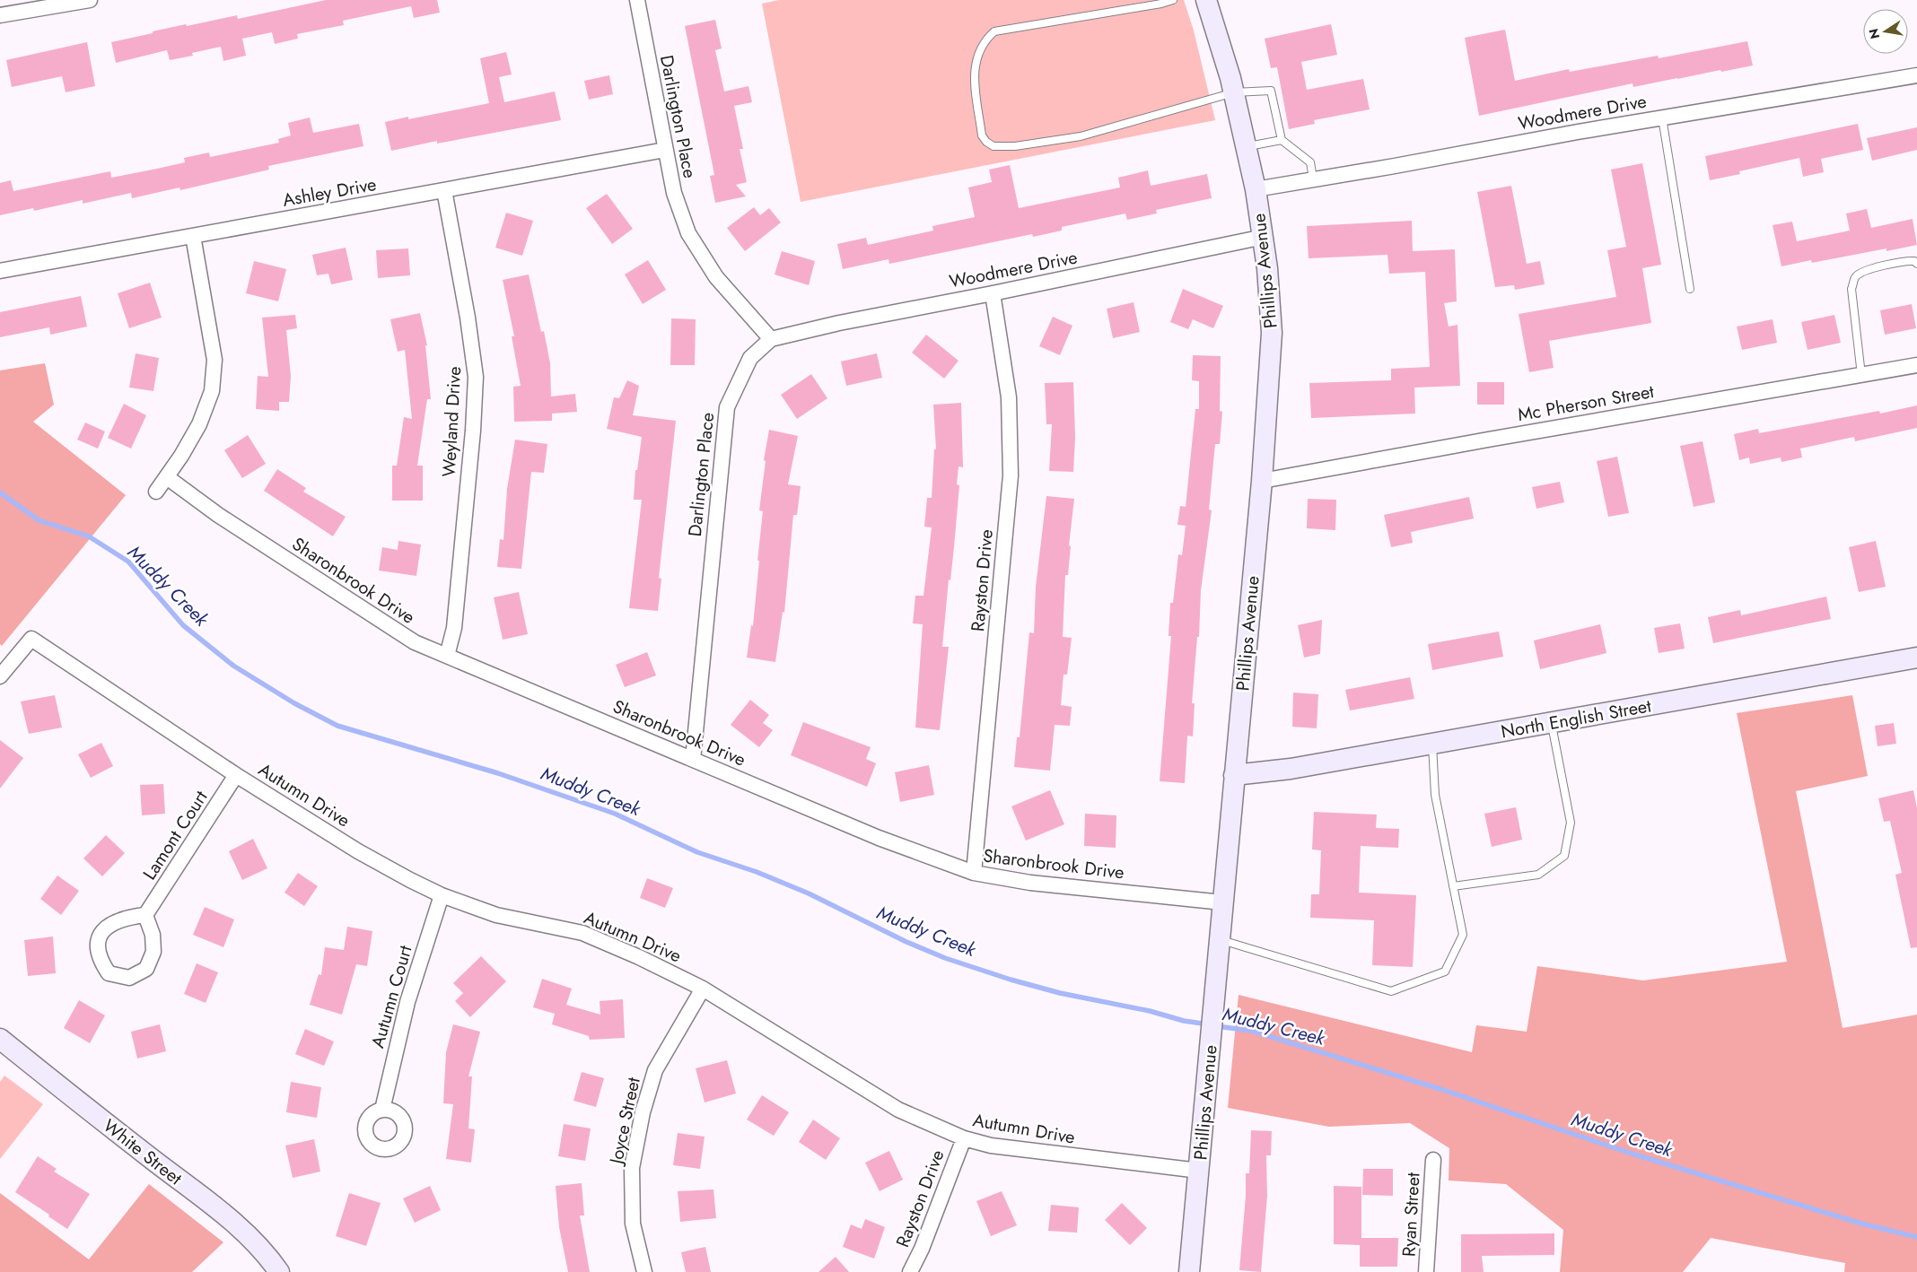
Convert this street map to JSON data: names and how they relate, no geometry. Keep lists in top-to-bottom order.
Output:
{
  "streets": {
    "street": [
      "Woodmere Drive",
      "Darlington Place",
      "Ashley Drive",
      "Phillips Avenue",
      "Mc Pherson Street",
      "Weyland Drive",
      "Sharonbrook Drive",
      "Rayston Drive",
      "North English Street",
      "Autumn Drive",
      "Lamont Court",
      "Autumn Court",
      "Joyce Street",
      "White Street",
      "Ryan Street"
    ]
  },
  "crossings": [
    ["Woodmere Drive", "Darlington Place"],
    ["Woodmere Drive", "Phillips Avenue"],
    ["Woodmere Drive", "Rayston Drive"],
    ["Darlington Place", "Ashley Drive"],
    ["Darlington Place", "Sharonbrook Drive"],
    ["Ashley Drive", "Weyland Drive"],
    ["Phillips Avenue", "Mc Pherson Street"],
    ["Phillips Avenue", "Sharonbrook Drive"],
    ["Phillips Avenue", "North English Street"],
    ["Phillips Avenue", "Autumn Drive"],
    ["Weyland Drive", "Sharonbrook Drive"],
    ["Sharonbrook Drive", "Rayston Drive"],
    ["Rayston Drive", "Autumn Drive"],
    ["Autumn Drive", "Lamont Court"],
    ["Autumn Drive", "Autumn Court"],
    ["Autumn Drive", "Joyce Street"]
  ],
  "water": ["Muddy Creek"],
  "north": "left"
}
